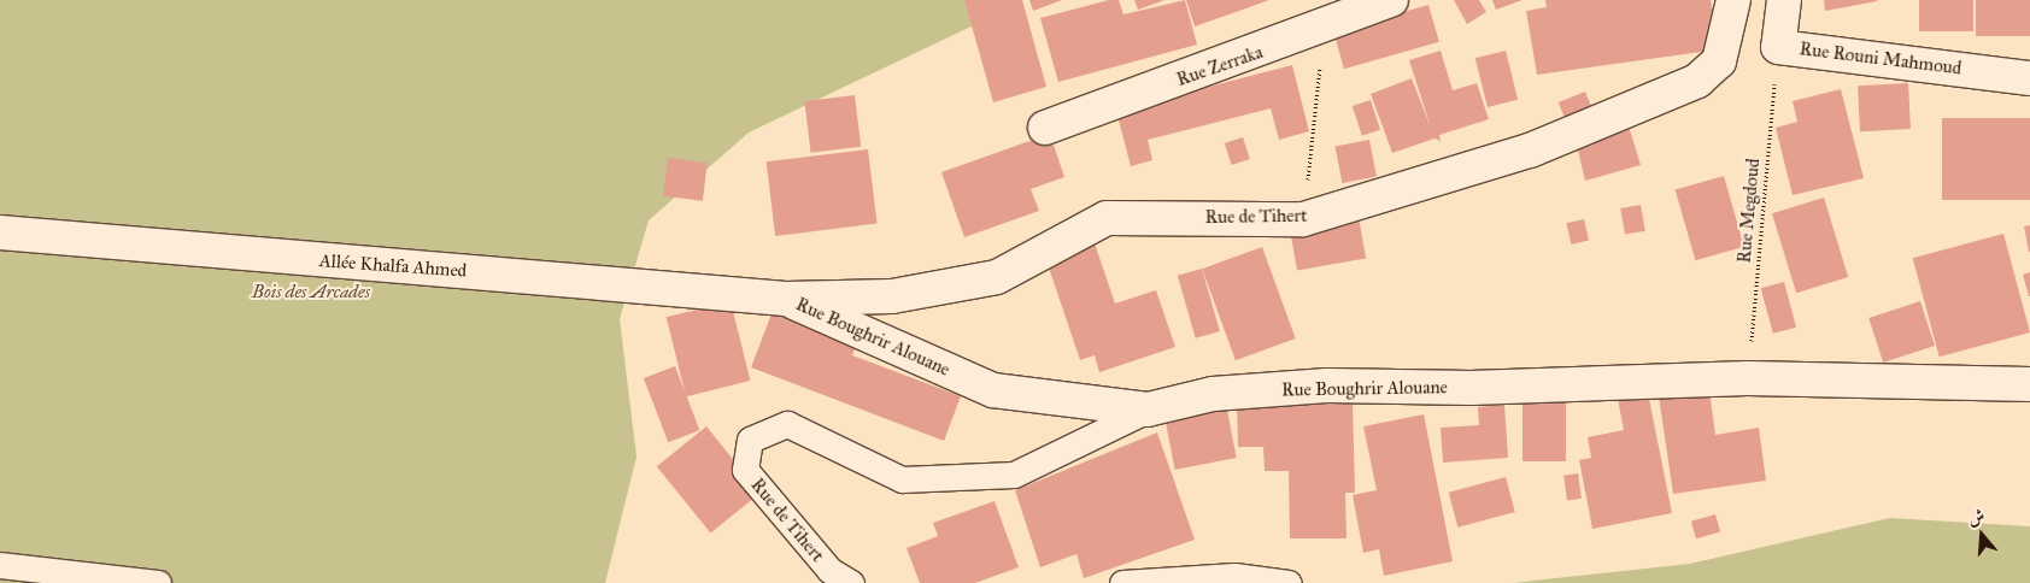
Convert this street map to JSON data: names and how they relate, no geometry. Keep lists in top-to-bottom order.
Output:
{
  "streets": {
    "street": [
      "Rue Rouni Mahmoud",
      "Rue Zerraka",
      "Rue de Tihert",
      "Allée Khalfa Ahmed",
      "Rue Boughrir Alouane"
    ],
    "path": ["Rue Megdoud"]
  },
  "crossings": [
    ["Rue Rouni Mahmoud", "Rue Megdoud"],
    ["Rue Megdoud", "Rue Boughrir Alouane"],
    ["Rue de Tihert", "Allée Khalfa Ahmed"],
    ["Rue de Tihert", "Rue Boughrir Alouane"],
    ["Allée Khalfa Ahmed", "Rue Boughrir Alouane"]
  ],
  "parks": ["Bois des Arcades"],
  "north": "top"
}
